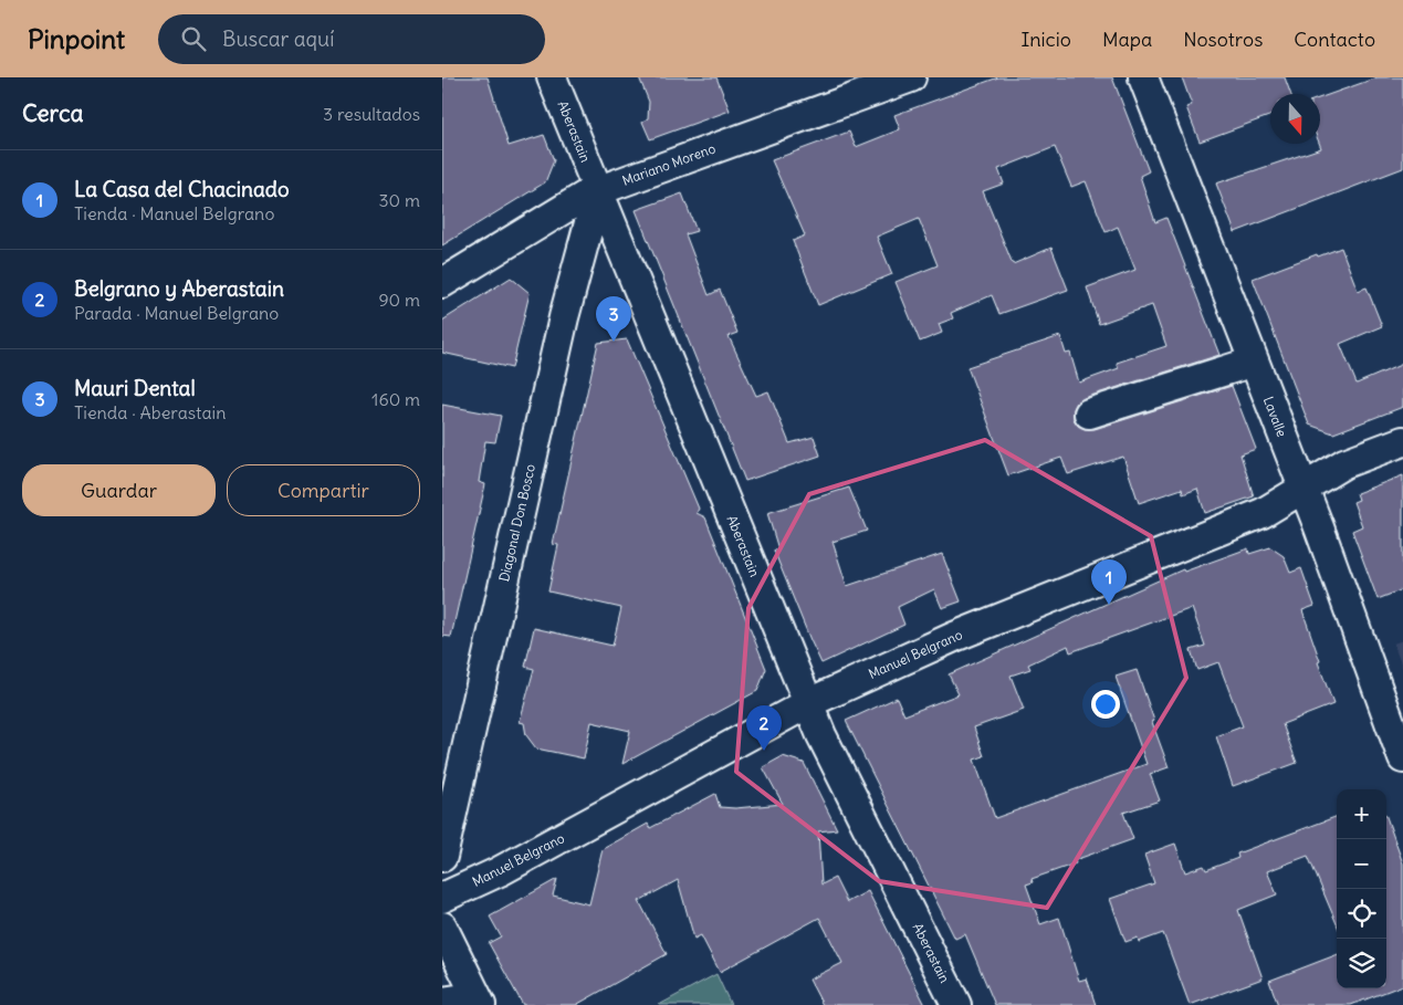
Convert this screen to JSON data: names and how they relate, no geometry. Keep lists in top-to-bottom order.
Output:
{
  "streets": {
    "street": [
      "Aberastain",
      "Mariano Moreno",
      "Lavalle",
      "Diagonal Don Bosco",
      "Manuel Belgrano"
    ]
  },
  "crossings": [
    ["Aberastain", "Mariano Moreno"],
    ["Aberastain", "Diagonal Don Bosco"],
    ["Aberastain", "Manuel Belgrano"],
    ["Mariano Moreno", "Diagonal Don Bosco"],
    ["Lavalle", "Manuel Belgrano"]
  ],
  "north": "bottom",
  "page": {
    "header": "Pinpoint",
    "search": "Buscar aquí",
    "nav": [
      "Inicio",
      "Mapa",
      "Nosotros",
      "Contacto"
    ],
    "heading": ["Cerca", "3 resultados"],
    "list": [
      {
        "mark": "1",
        "name": "La Casa del Chacinado",
        "note": "Tienda · Manuel Belgrano",
        "value": "30 m"
      },
      {
        "mark": "2",
        "name": "Belgrano y Aberastain",
        "note": "Parada · Manuel Belgrano",
        "value": "90 m"
      },
      {
        "mark": "3",
        "name": "Mauri Dental",
        "note": "Tienda · Aberastain",
        "value": "160 m"
      }
    ],
    "pins": ["3", "1", "2"],
    "buttons": ["Guardar", "Compartir"],
    "map_buttons": ["+", "−"]
  }
}
